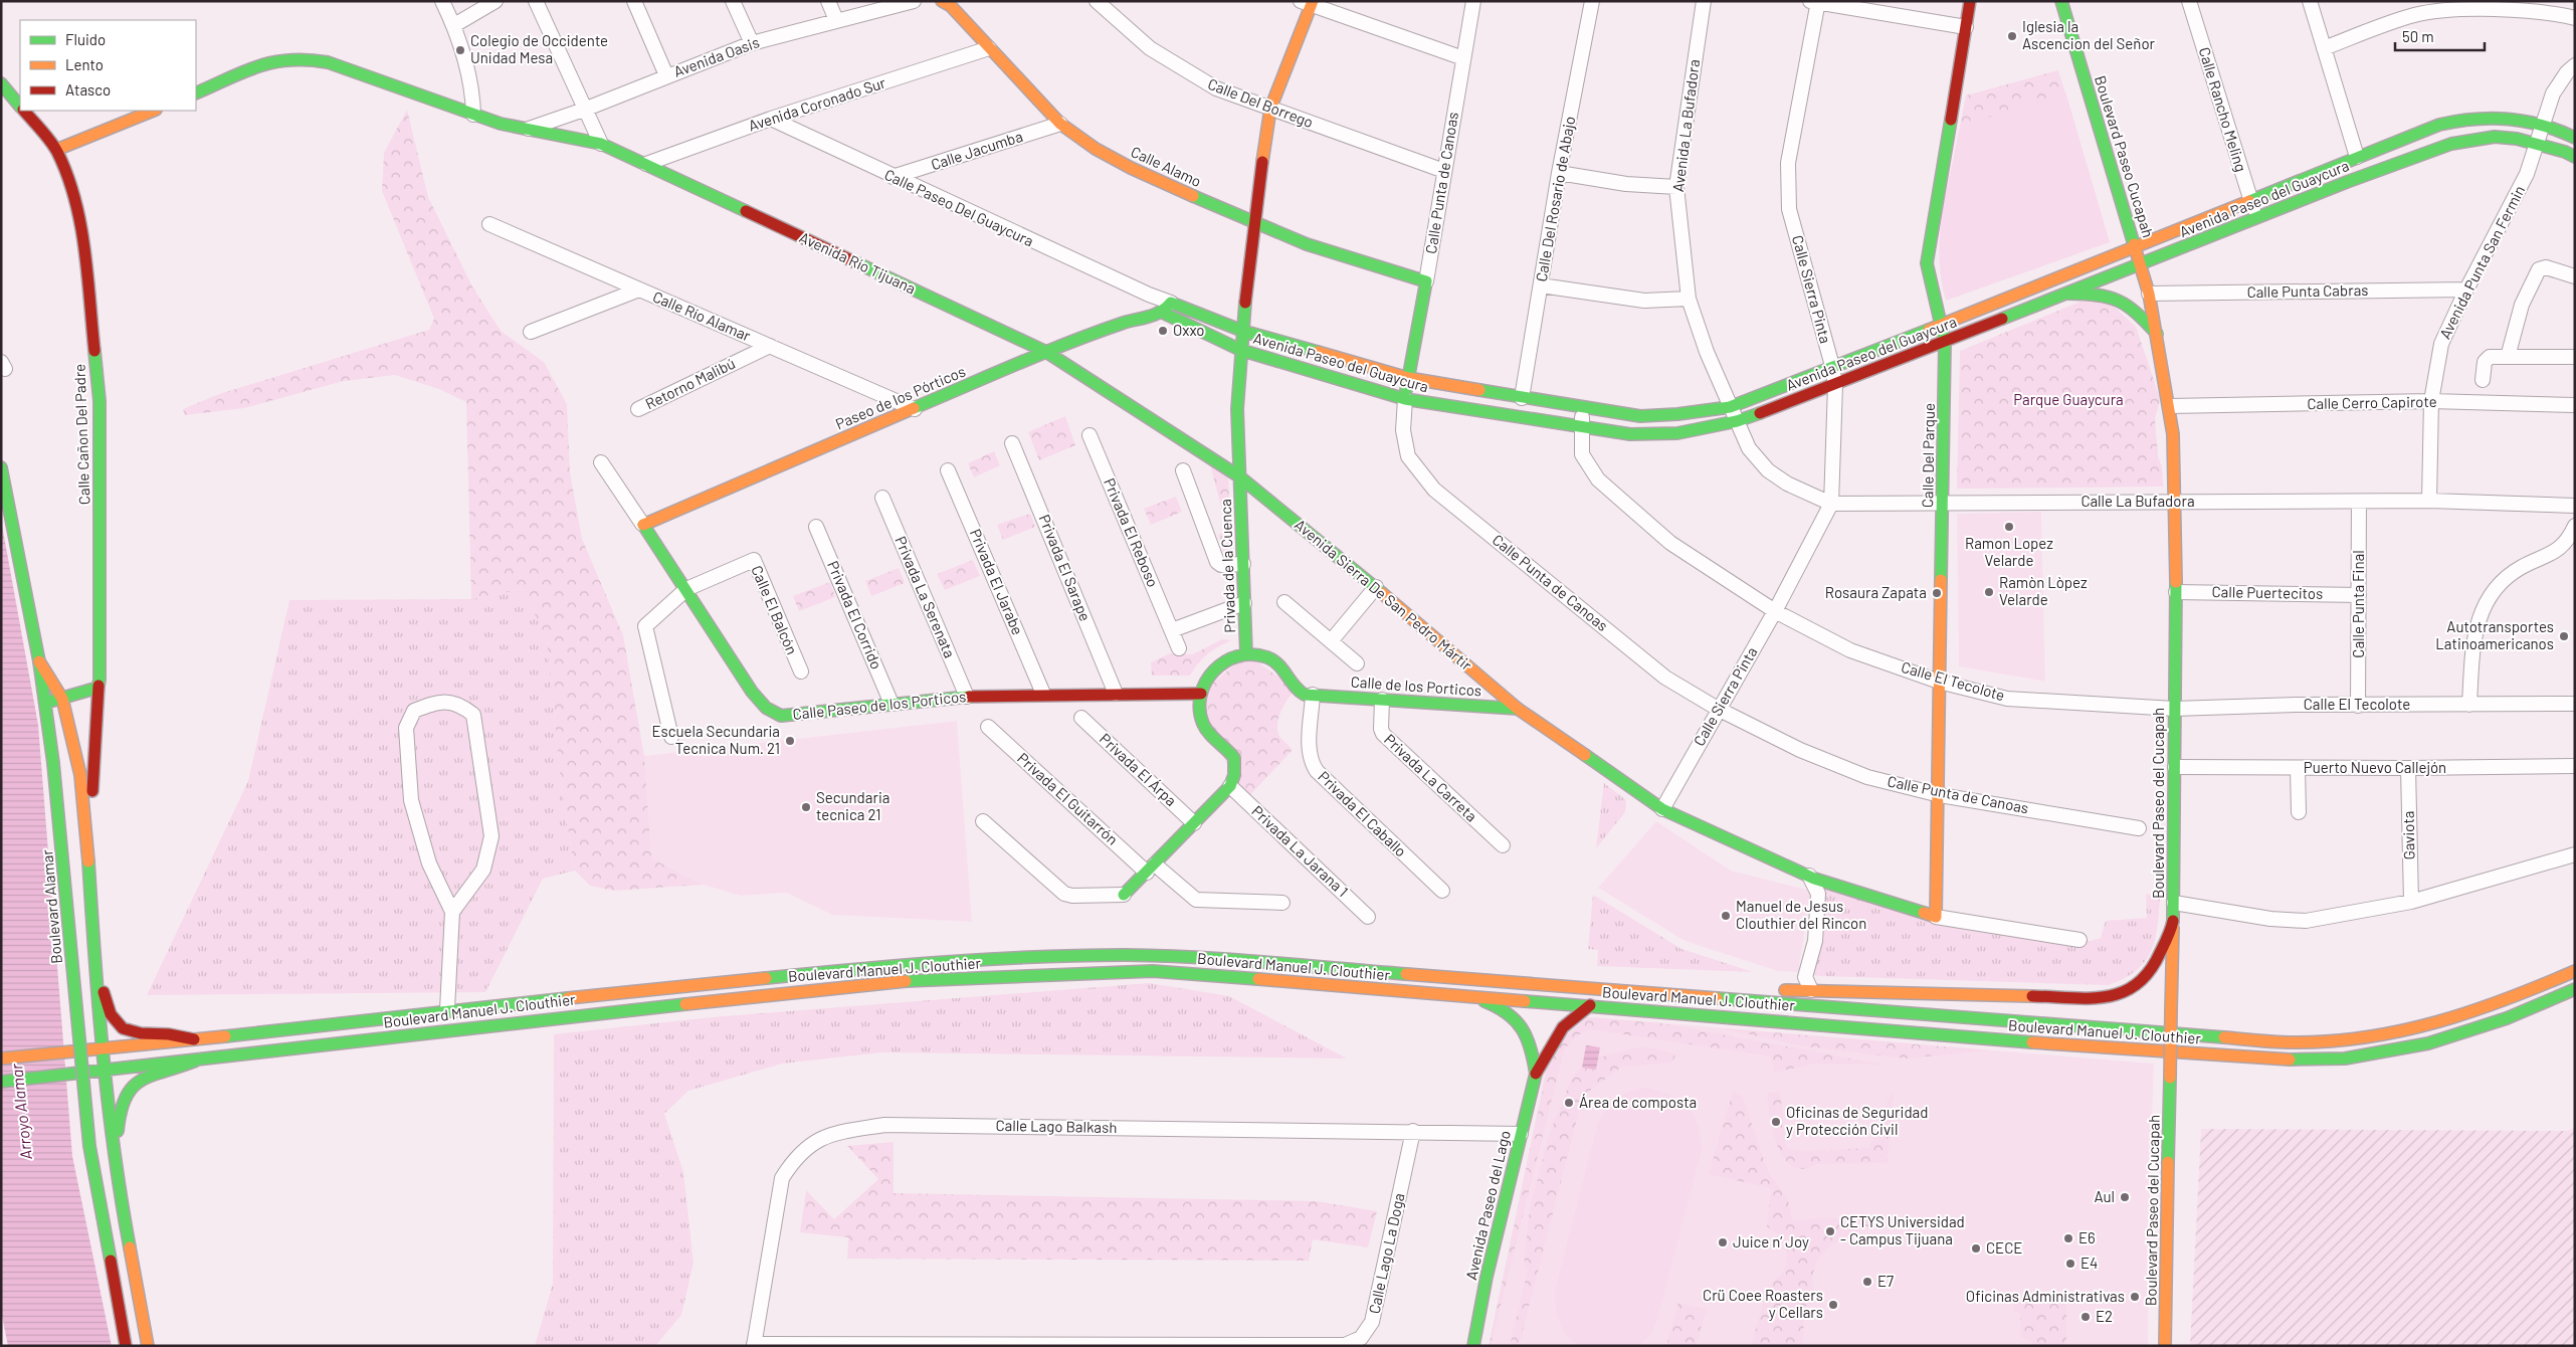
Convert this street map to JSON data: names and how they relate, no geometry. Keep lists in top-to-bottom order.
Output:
{
  "streets": {
    "main road": [
      "Boulevard Paseo Cucapah",
      "Calle Alamo",
      "Calle Punta de Canoas",
      "Avenida Paseo del Guaycura",
      "Avenida Río Tijuana",
      "Paseo de los Pórticos",
      "Calle Cañon Del Padre",
      "Calle Del Parque",
      "Privada de la Cuenca",
      "Avenida Sierra De San Pedro Mártir",
      "Calle de los Porticos",
      "Calle Paseo de los Porticos",
      "Boulevard Paseo del Cucapah",
      "Boulevard Alamar",
      "Boulevard Manuel J. Clouthier",
      "Avenida Paseo del Lago"
    ],
    "street": [
      "Avenida Oasis",
      "Calle Del Borrego",
      "Avenida Coronado Sur",
      "Calle Rancho Meling",
      "Avenida La Bufadora",
      "Calle Jacumba",
      "Calle Del Rosario de Abajo",
      "Calle Paseo Del Guaycura",
      "Avenida Punta San Fermin",
      "Calle Sierra Pinta",
      "Calle Punta Cabras",
      "Calle Río Alamar",
      "Retorno Malibú",
      "Calle Cerro Capirote",
      "Calle La Bufadora",
      "Privada El Reboso",
      "Privada El Sarape",
      "Privada El Jarabe",
      "Calle Puertecitos",
      "Privada La Serenata",
      "Calle Punta Final",
      "Calle El Balcón",
      "Privada El Corrido",
      "Calle El Tecolote",
      "Puerto Nuevo Callejón",
      "Privada El Árpa",
      "Privada La Carreta",
      "Privada El Guitarrón",
      "Privada El Caballo",
      "Gaviota",
      "Privada La Jarana 1",
      "Calle Lago Balkash",
      "Calle Lago La Doga"
    ]
  },
  "crossings": [
    ["Calle Del Borrego", "Calle Punta de Canoas"],
    ["Avenida Coronado Sur", "Calle Alamo"],
    ["Avenida Coronado Sur", "Calle Paseo Del Guaycura"],
    ["Avenida Coronado Sur", "Avenida Río Tijuana"],
    ["Calle Rancho Meling", "Avenida Paseo del Guaycura"],
    ["Avenida La Bufadora", "Avenida Paseo del Guaycura"],
    ["Avenida La Bufadora", "Calle La Bufadora"],
    ["Calle Jacumba", "Calle Alamo"],
    ["Calle Jacumba", "Calle Paseo Del Guaycura"],
    ["Boulevard Paseo Cucapah", "Avenida Paseo del Guaycura"],
    ["Boulevard Paseo Cucapah", "Boulevard Paseo del Cucapah"],
    ["Calle Alamo", "Calle Punta de Canoas"],
    ["Calle Punta de Canoas", "Avenida Paseo del Guaycura"],
    ["Calle Punta de Canoas", "Calle Sierra Pinta"],
    ["Calle Punta de Canoas", "Calle Del Parque"],
    ["Calle Del Rosario de Abajo", "Avenida Paseo del Guaycura"],
    ["Avenida Paseo del Guaycura", "Calle Paseo Del Guaycura"],
    ["Avenida Paseo del Guaycura", "Avenida Punta San Fermin"],
    ["Avenida Paseo del Guaycura", "Calle Sierra Pinta"],
    ["Avenida Paseo del Guaycura", "Paseo de los Pórticos"],
    ["Avenida Paseo del Guaycura", "Calle Del Parque"],
    ["Avenida Paseo del Guaycura", "Calle La Bufadora"],
    ["Avenida Paseo del Guaycura", "Calle El Tecolote"],
    ["Avenida Paseo del Guaycura", "Boulevard Paseo del Cucapah"],
    ["Calle Paseo Del Guaycura", "Paseo de los Pórticos"],
    ["Avenida Punta San Fermin", "Calle Punta Cabras"],
    ["Avenida Punta San Fermin", "Calle Cerro Capirote"],
    ["Avenida Punta San Fermin", "Calle La Bufadora"],
    ["Avenida Río Tijuana", "Paseo de los Pórticos"],
    ["Avenida Río Tijuana", "Privada de la Cuenca"],
    ["Avenida Río Tijuana", "Avenida Sierra De San Pedro Mártir"],
    ["Calle Sierra Pinta", "Calle La Bufadora"],
    ["Calle Sierra Pinta", "Avenida Sierra De San Pedro Mártir"],
    ["Calle Sierra Pinta", "Calle El Tecolote"],
    ["Calle Punta Cabras", "Boulevard Paseo del Cucapah"],
    ["Calle Río Alamar", "Retorno Malibú"],
    ["Calle Río Alamar", "Paseo de los Pórticos"],
    ["Paseo de los Pórticos", "Calle Paseo de los Porticos"],
    ["Calle Cerro Capirote", "Boulevard Paseo del Cucapah"],
    ["Calle Del Parque", "Calle La Bufadora"],
    ["Calle Del Parque", "Avenida Sierra De San Pedro Mártir"],
    ["Calle Del Parque", "Calle El Tecolote"],
    ["Calle La Bufadora", "Calle Punta Final"],
    ["Calle La Bufadora", "Boulevard Paseo del Cucapah"],
    ["Privada de la Cuenca", "Avenida Sierra De San Pedro Mártir"],
    ["Privada El Sarape", "Calle Paseo de los Porticos"],
    ["Privada El Jarabe", "Calle Paseo de los Porticos"],
    ["Calle Puertecitos", "Calle Punta Final"],
    ["Calle Puertecitos", "Boulevard Paseo del Cucapah"],
    ["Avenida Sierra De San Pedro Mártir", "Calle de los Porticos"],
    ["Privada La Serenata", "Calle Paseo de los Porticos"],
    ["Calle Punta Final", "Calle El Tecolote"],
    ["Calle El Balcón", "Calle Paseo de los Porticos"],
    ["Privada El Corrido", "Calle Paseo de los Porticos"],
    ["Calle El Tecolote", "Boulevard Paseo del Cucapah"],
    ["Calle de los Porticos", "Privada La Carreta"],
    ["Calle de los Porticos", "Privada El Caballo"],
    ["Puerto Nuevo Callejón", "Boulevard Paseo del Cucapah"],
    ["Puerto Nuevo Callejón", "Gaviota"],
    ["Calle Lago Balkash", "Avenida Paseo del Lago"],
    ["Calle Lago Balkash", "Calle Lago La Doga"]
  ],
  "water": ["Arroyo Alamar"],
  "parks": ["Parque Guaycura"],
  "places": [
    "Iglesia la Ascencion del Señor",
    "Colegio de Occidente Unidad Mesa",
    "Oxxo",
    "Ramon Lopez Velarde",
    "Ramòn Lòpez Velarde",
    "Rosaura Zapata",
    "Autotransportes Latinoamericanos",
    "Escuela Secundaria Tecnica Num. 21",
    "Secundaria tecnica 21",
    "Manuel de Jesus Clouthier del Rincon",
    "Área de composta",
    "Oficinas de Seguridad y Protección Civil",
    "Aul",
    "CETYS Universidad - Campus Tijuana",
    "E6",
    "Juice n’ Joy",
    "CECE",
    "E4",
    "E7",
    "Oficinas Administrativas",
    "Crü Coee Roasters y Cellars",
    "E2"
  ],
  "legend": ["Fluido", "Lento", "Atasco"],
  "scale_bar": "50 m"
}
